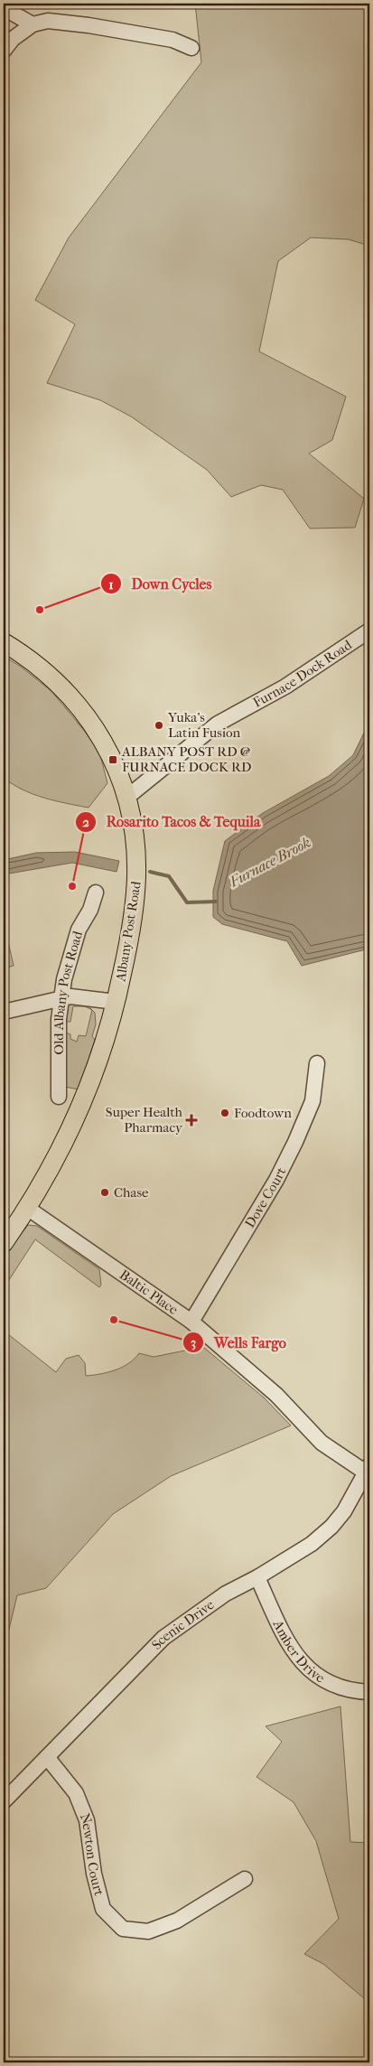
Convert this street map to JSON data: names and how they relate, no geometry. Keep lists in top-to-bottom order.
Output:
{
  "streets": {
    "main road": ["Albany Post Road"],
    "street": [
      "Furnace Dock Road",
      "Old Albany Post Road",
      "Dove Court",
      "Baltic Place",
      "Scenic Drive",
      "Amber Drive",
      "Newton Court"
    ]
  },
  "crossings": [
    ["Furnace Dock Road", "Albany Post Road"],
    ["Albany Post Road", "Baltic Place"],
    ["Dove Court", "Baltic Place"],
    ["Baltic Place", "Scenic Drive"],
    ["Scenic Drive", "Amber Drive"],
    ["Scenic Drive", "Newton Court"]
  ],
  "water": ["Furnace Brook"],
  "places": {
    "other": [
      "Down Cycles",
      "Yuka's Latin Fusion",
      "Rosarito Tacos & Tequila",
      "Foodtown",
      "Chase",
      "Wells Fargo"
    ],
    "transit": ["ALBANY POST RD @ FURNACE DOCK RD"],
    "health": ["Super Health Pharmacy"]
  }
}
